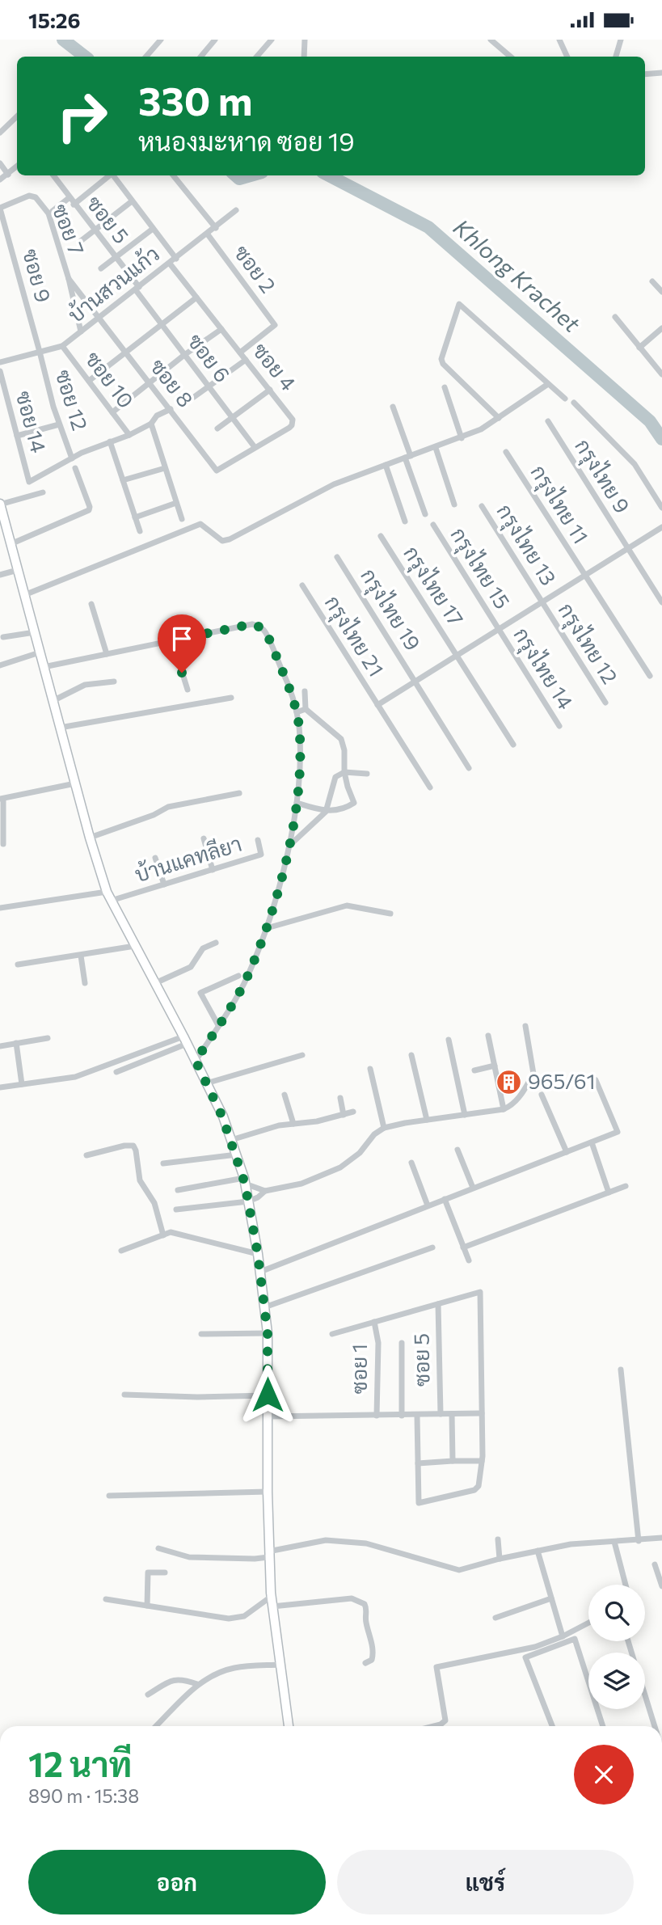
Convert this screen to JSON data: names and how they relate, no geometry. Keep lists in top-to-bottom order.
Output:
{
  "streets": {
    "street": [
      "ซอย 5",
      "ซอย 7",
      "ซอย 2",
      "ซอย 9",
      "บ้านสวนแก้ว",
      "ซอย 6",
      "ซอย 4",
      "ซอย 10",
      "ซอย 8",
      "ซอย 12",
      "ซอย 14",
      "กรุงไทย 9",
      "กรุงไทย 11",
      "กรุงไทย 13",
      "กรุงไทย 15",
      "กรุงไทย 17",
      "กรุงไทย 19",
      "กรุงไทย 21",
      "กรุงไทย 12",
      "กรุงไทย 14",
      "บ้านแคทลียา",
      "ซอย 1"
    ]
  },
  "crossings": [
    ["ซอย 5", "บ้านสวนแก้ว"],
    ["ซอย 5", "ซอย 6"],
    ["ซอย 7", "ซอย 9"],
    ["ซอย 7", "บ้านสวนแก้ว"],
    ["ซอย 7", "ซอย 8"],
    ["ซอย 2", "บ้านสวนแก้ว"],
    ["ซอย 2", "ซอย 4"],
    ["ซอย 9", "บ้านสวนแก้ว"],
    ["ซอย 9", "ซอย 12"],
    ["บ้านสวนแก้ว", "ซอย 6"],
    ["บ้านสวนแก้ว", "ซอย 4"],
    ["บ้านสวนแก้ว", "ซอย 10"],
    ["บ้านสวนแก้ว", "ซอย 8"],
    ["บ้านสวนแก้ว", "ซอย 12"],
    ["ซอย 6", "ซอย 4"],
    ["ซอย 4", "ซอย 8"],
    ["ซอย 12", "ซอย 14"],
    ["กรุงไทย 13", "กรุงไทย 12"],
    ["กรุงไทย 15", "กรุงไทย 14"]
  ],
  "water": ["Khlong Krachet"],
  "places": {
    "building": ["965/61"]
  },
  "page": {
    "status": "15:26",
    "turn": ["330 m", "หนองมะหาด ซอย 19"],
    "heading": ["12 นาที", "890 m · 15:38"],
    "buttons": ["ออก", "แชร์"]
  }
}
